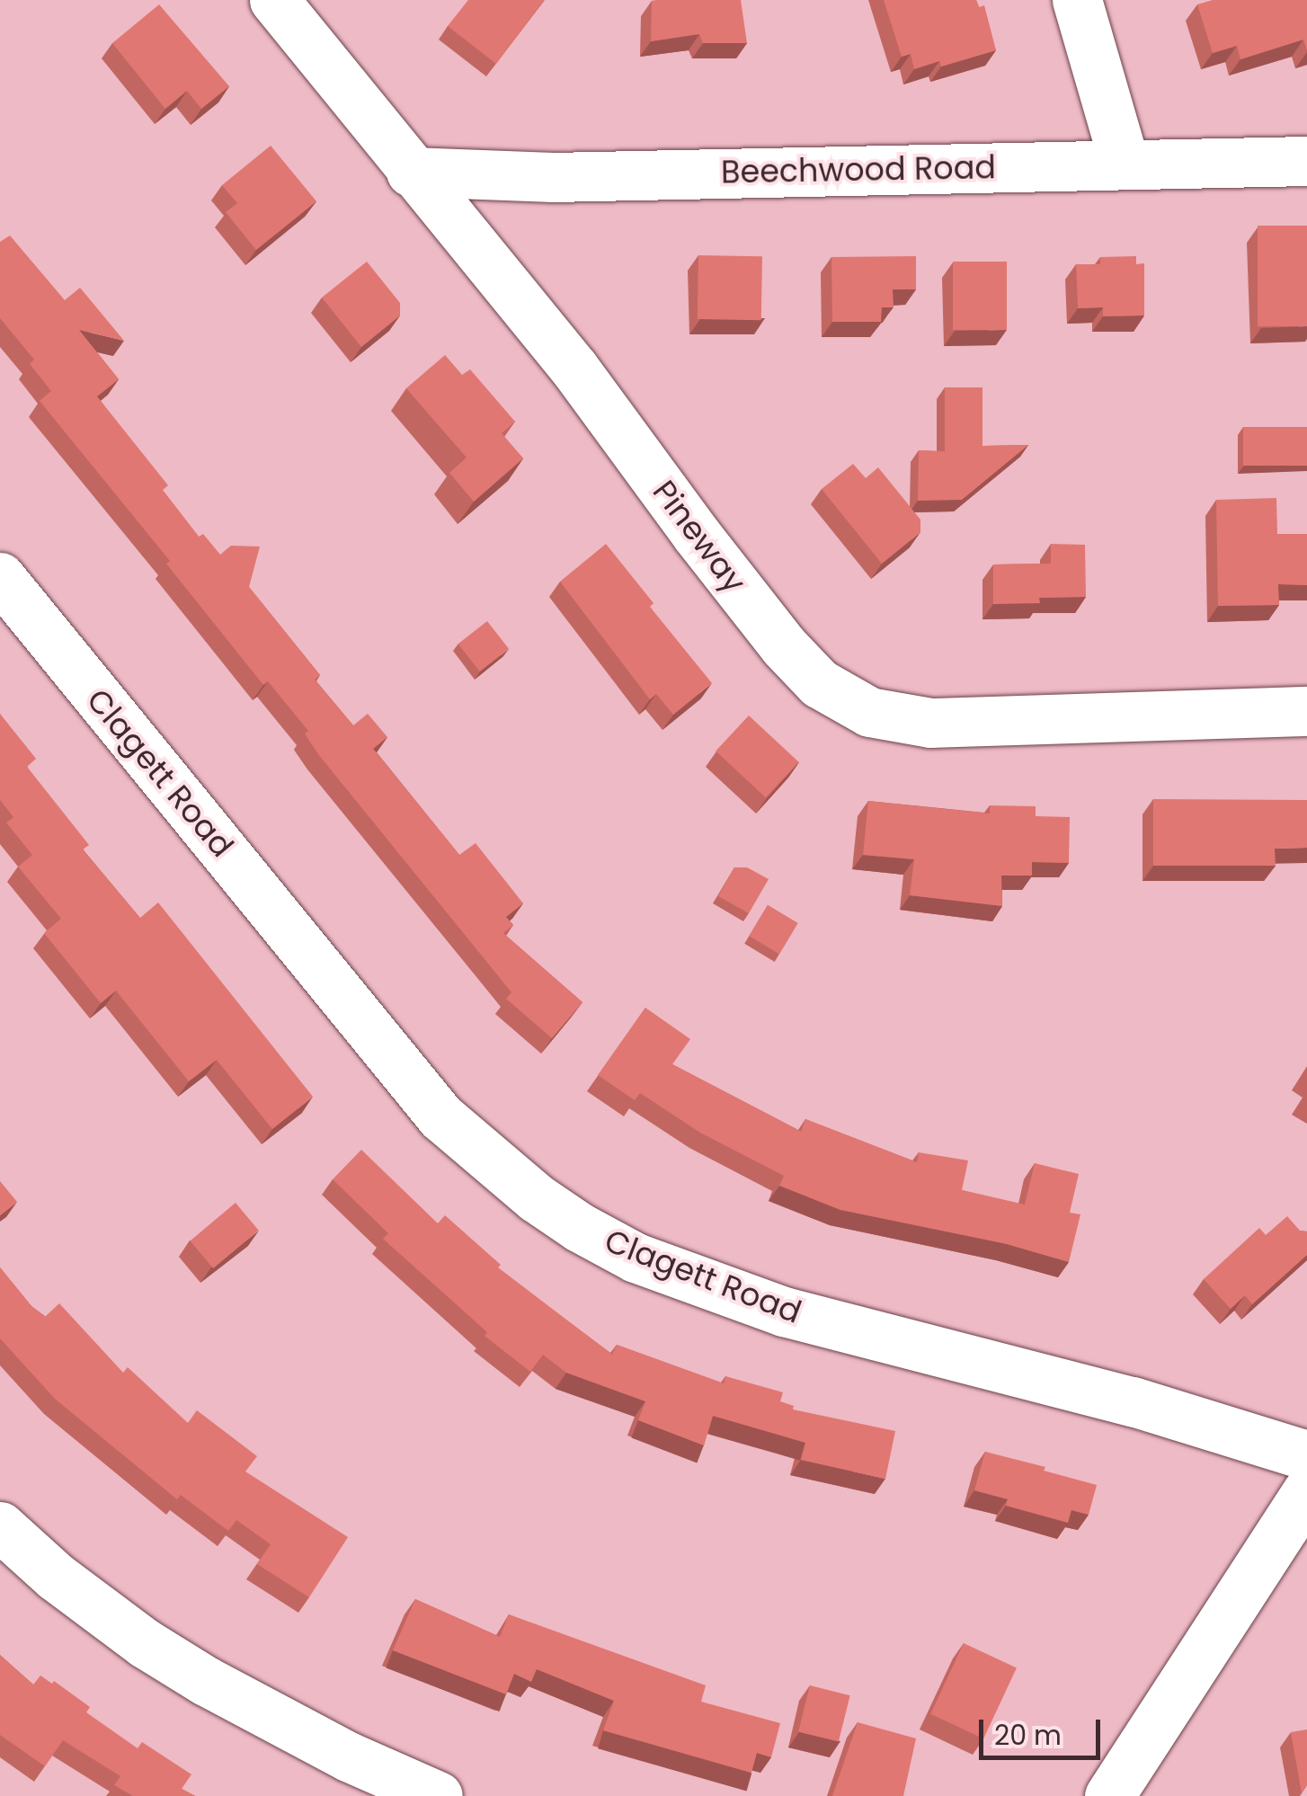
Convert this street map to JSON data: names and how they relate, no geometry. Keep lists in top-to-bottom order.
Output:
{
  "streets": {
    "street": ["Beechwood Road", "Pineway", "Clagett Road"]
  },
  "crossings": [
    ["Beechwood Road", "Pineway"]
  ],
  "scale_bar": "20 m"
}
